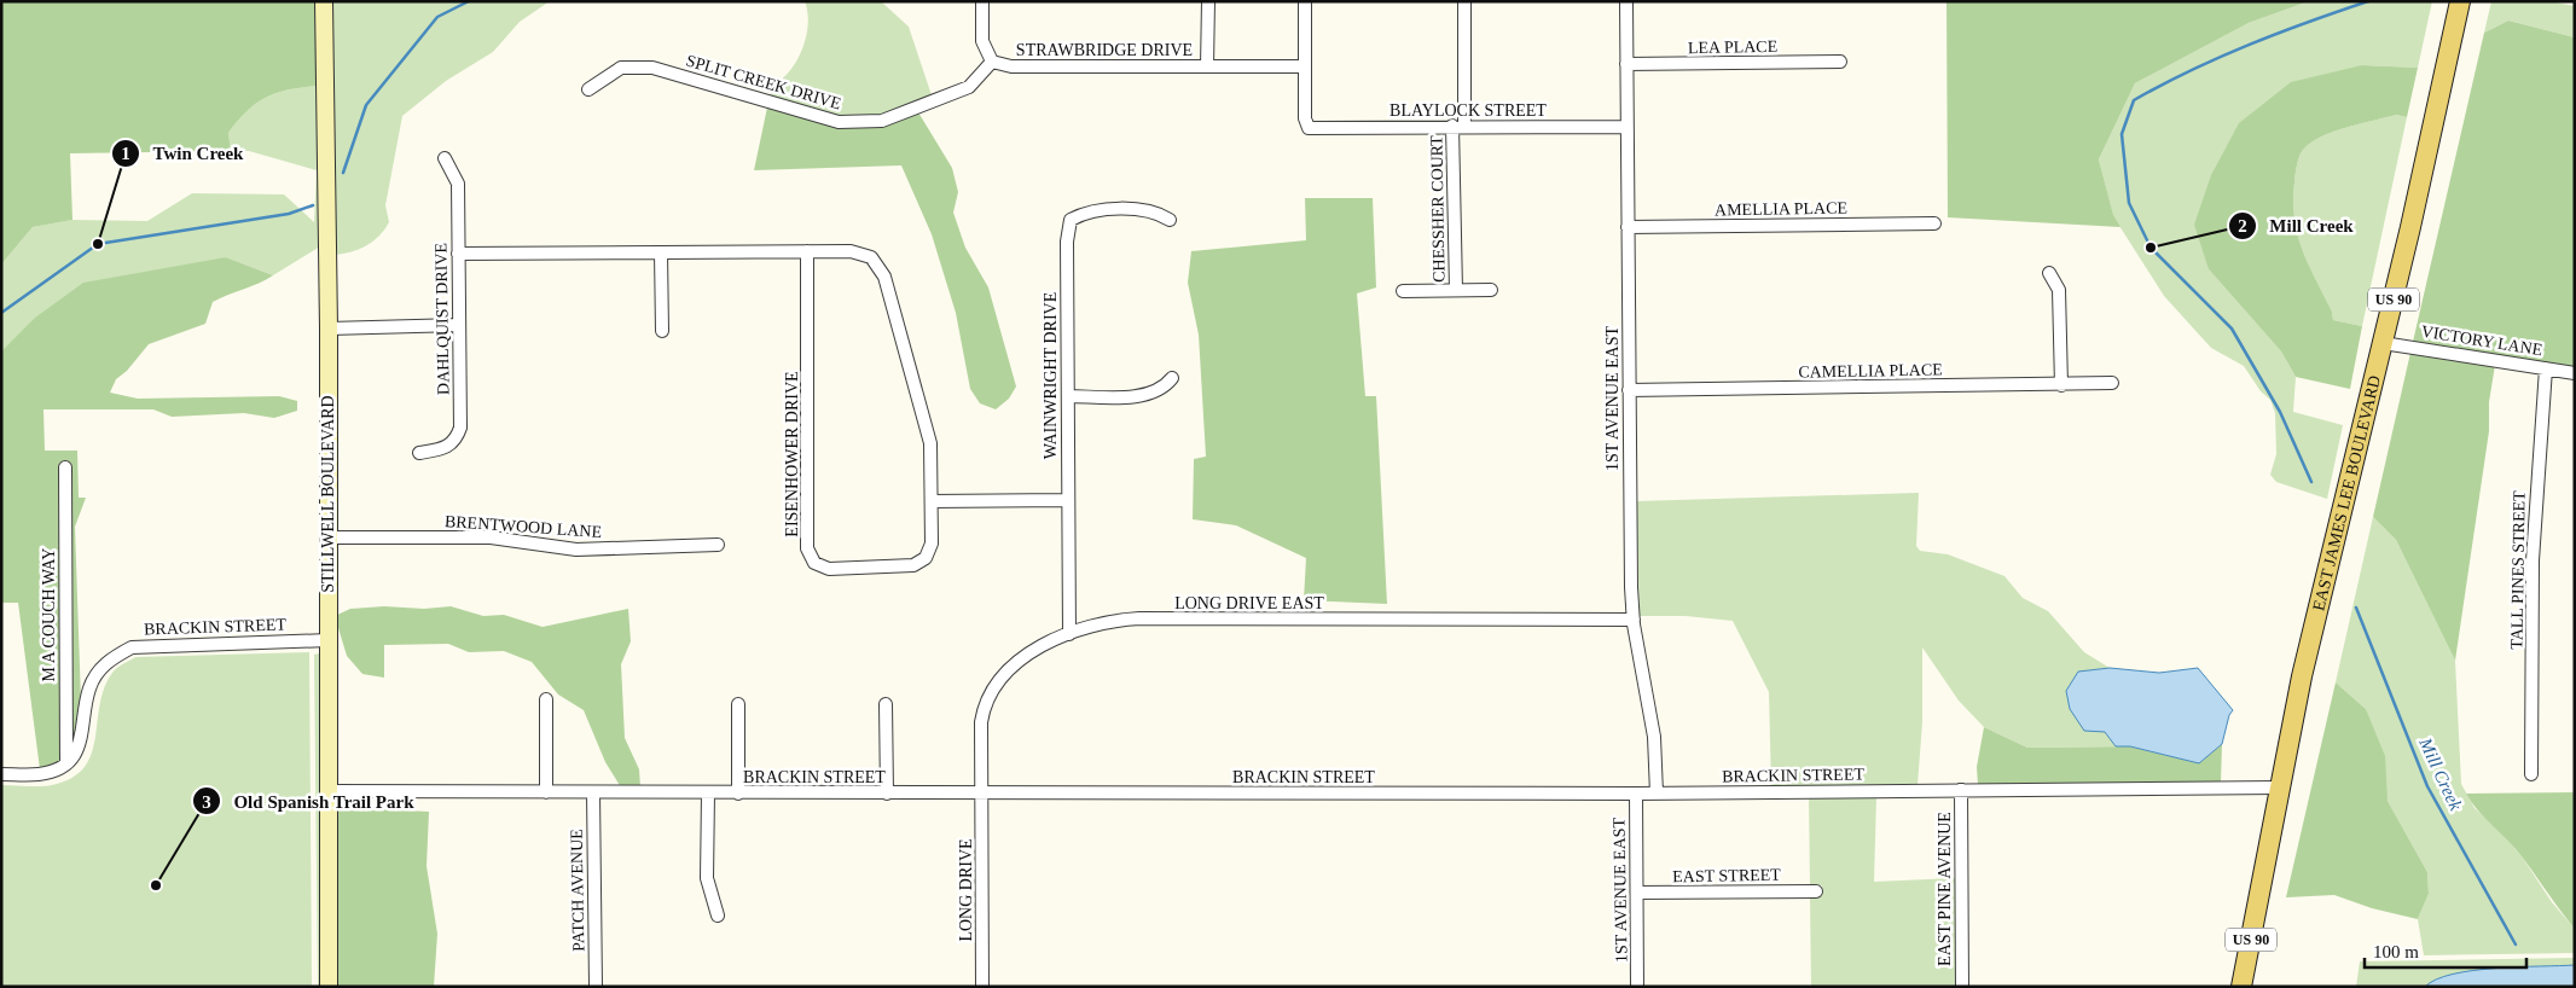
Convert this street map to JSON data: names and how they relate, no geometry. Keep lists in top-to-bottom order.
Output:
{
  "streets": {
    "main road": ["US 90", "EAST JAMES LEE BOULEVARD"],
    "street": [
      "LEA PLACE",
      "STRAWBRIDGE DRIVE",
      "SPLIT CREEK DRIVE",
      "BLAYLOCK STREET",
      "CHESSHER COURT",
      "AMELLIA PLACE",
      "DAHLQUIST DRIVE",
      "VICTORY LANE",
      "CAMELLIA PLACE",
      "WAINWRIGHT DRIVE",
      "1ST AVENUE EAST",
      "EISENHOWER DRIVE",
      "STILLWELL BOULEVARD",
      "BRENTWOOD LANE",
      "TALL PINES STREET",
      "LONG DRIVE EAST",
      "M A COUCH WAY",
      "BRACKIN STREET",
      "EAST STREET",
      "EAST PINE AVENUE",
      "PATCH AVENUE",
      "LONG DRIVE"
    ]
  },
  "crossings": [
    ["LEA PLACE", "1ST AVENUE EAST"],
    ["STRAWBRIDGE DRIVE", "SPLIT CREEK DRIVE"],
    ["STRAWBRIDGE DRIVE", "BLAYLOCK STREET"],
    ["BLAYLOCK STREET", "CHESSHER COURT"],
    ["BLAYLOCK STREET", "1ST AVENUE EAST"],
    ["AMELLIA PLACE", "1ST AVENUE EAST"],
    ["DAHLQUIST DRIVE", "EISENHOWER DRIVE"],
    ["VICTORY LANE", "EAST JAMES LEE BOULEVARD"],
    ["VICTORY LANE", "TALL PINES STREET"],
    ["CAMELLIA PLACE", "1ST AVENUE EAST"],
    ["WAINWRIGHT DRIVE", "LONG DRIVE EAST"],
    ["1ST AVENUE EAST", "LONG DRIVE EAST"],
    ["1ST AVENUE EAST", "BRACKIN STREET"],
    ["1ST AVENUE EAST", "EAST STREET"],
    ["EAST JAMES LEE BOULEVARD", "BRACKIN STREET"],
    ["STILLWELL BOULEVARD", "BRENTWOOD LANE"],
    ["STILLWELL BOULEVARD", "BRACKIN STREET"],
    ["LONG DRIVE EAST", "BRACKIN STREET"],
    ["LONG DRIVE EAST", "LONG DRIVE"],
    ["M A COUCH WAY", "BRACKIN STREET"],
    ["BRACKIN STREET", "EAST PINE AVENUE"],
    ["BRACKIN STREET", "PATCH AVENUE"],
    ["BRACKIN STREET", "LONG DRIVE"]
  ],
  "water": ["Mill Creek"],
  "places": ["Twin Creek", "Mill Creek", "Old Spanish Trail Park"],
  "scale_bar": "100 m"
}
